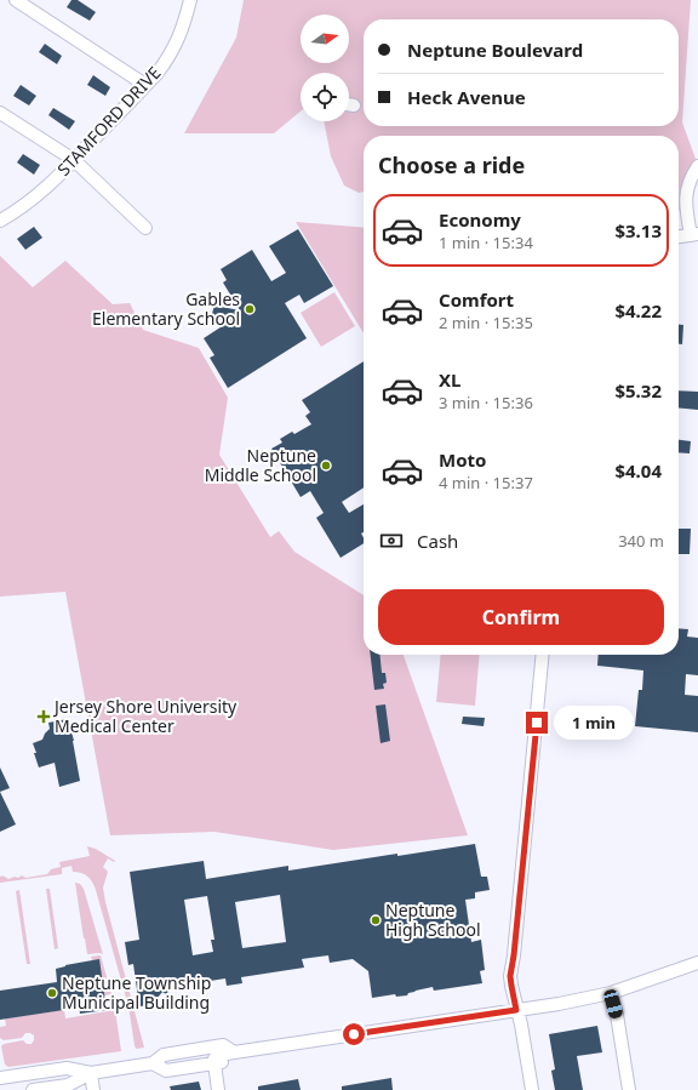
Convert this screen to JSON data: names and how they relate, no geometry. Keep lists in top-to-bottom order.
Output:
{
  "streets": {
    "street": ["STAMFORD DRIVE"]
  },
  "places": {
    "other": [
      "Gables Elementary School",
      "Neptune Middle School",
      "Neptune High School",
      "Neptune Township Municipal Building"
    ],
    "health": ["Jersey Shore University Medical Center"]
  },
  "north": "right",
  "page": {
    "banner": ["Neptune Boulevard", "Heck Avenue"],
    "heading": "Choose a ride",
    "list": [
      {
        "name": "Economy",
        "note": "1 min · 15:34",
        "value": "$3.13"
      },
      {
        "name": "Comfort",
        "note": "2 min · 15:35",
        "value": "$4.22"
      },
      {
        "name": "XL",
        "note": "3 min · 15:36",
        "value": "$5.32"
      },
      {
        "name": "Moto",
        "note": "4 min · 15:37",
        "value": "$4.04"
      }
    ],
    "pay": ["Cash", "340 m"],
    "buttons": "Confirm",
    "bubble": "1 min"
  }
}
